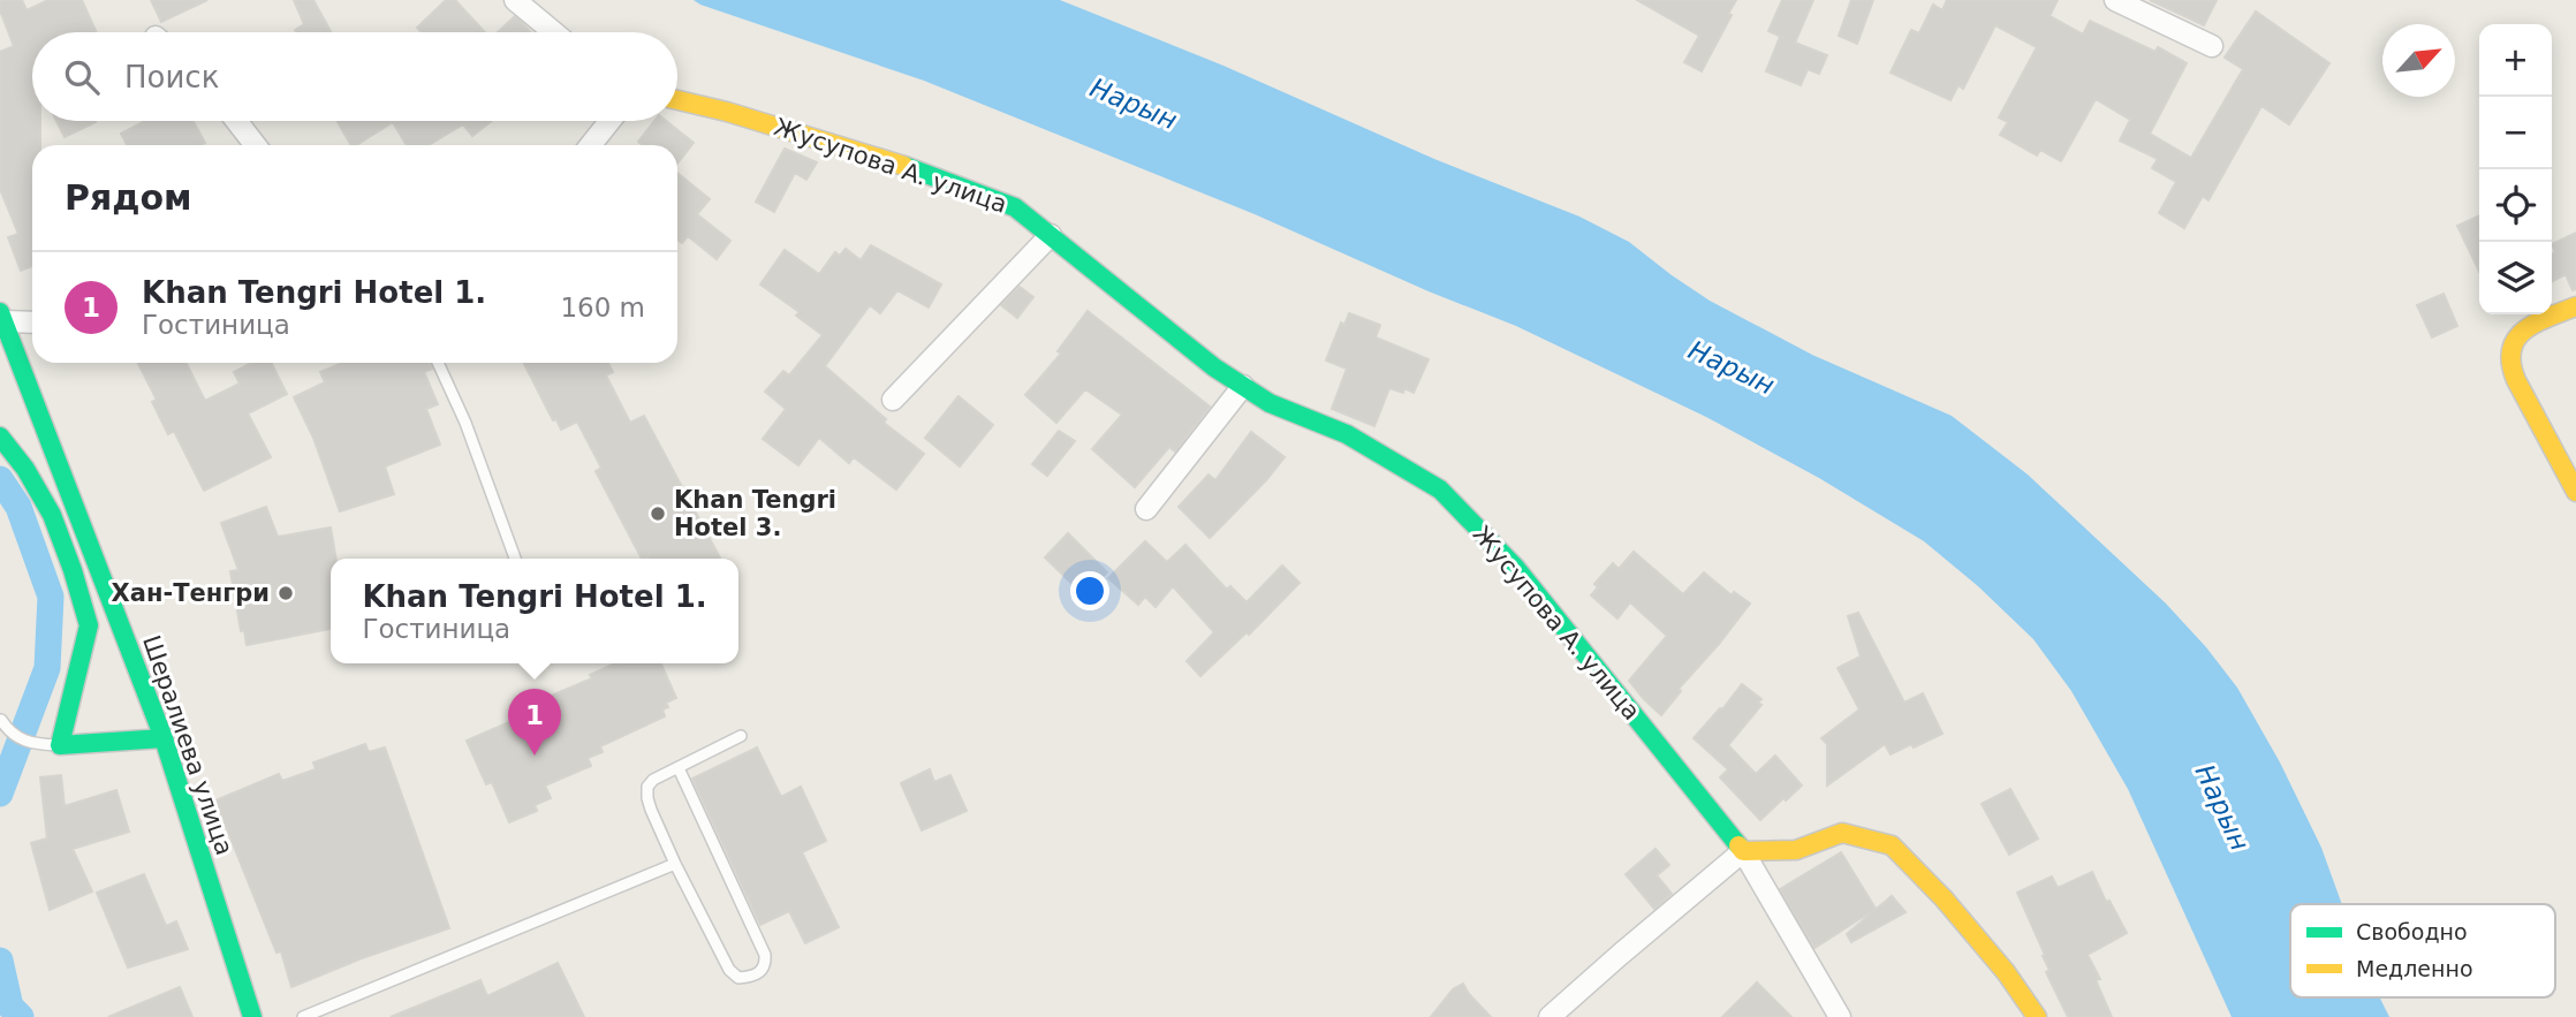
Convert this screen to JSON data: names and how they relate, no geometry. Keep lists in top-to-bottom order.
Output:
{
  "streets": {
    "street": ["Жусупова А. улица", "Шералиева улица"]
  },
  "water": ["Нарын"],
  "places": ["Khan Tengri Hotel 3.", "Хан-Тенгри"],
  "legend": ["Свободно", "Медленно"],
  "north": "top right",
  "page": {
    "map_buttons": ["+", "−"],
    "search": "Поиск",
    "heading": "Рядом",
    "list": [
      {
        "mark": "1",
        "name": "Khan Tengri Hotel 1.",
        "note": "Гостиница",
        "value": "160 m"
      }
    ],
    "popup": ["Khan Tengri Hotel 1.", "Гостиница"],
    "pins": "1"
  }
}
